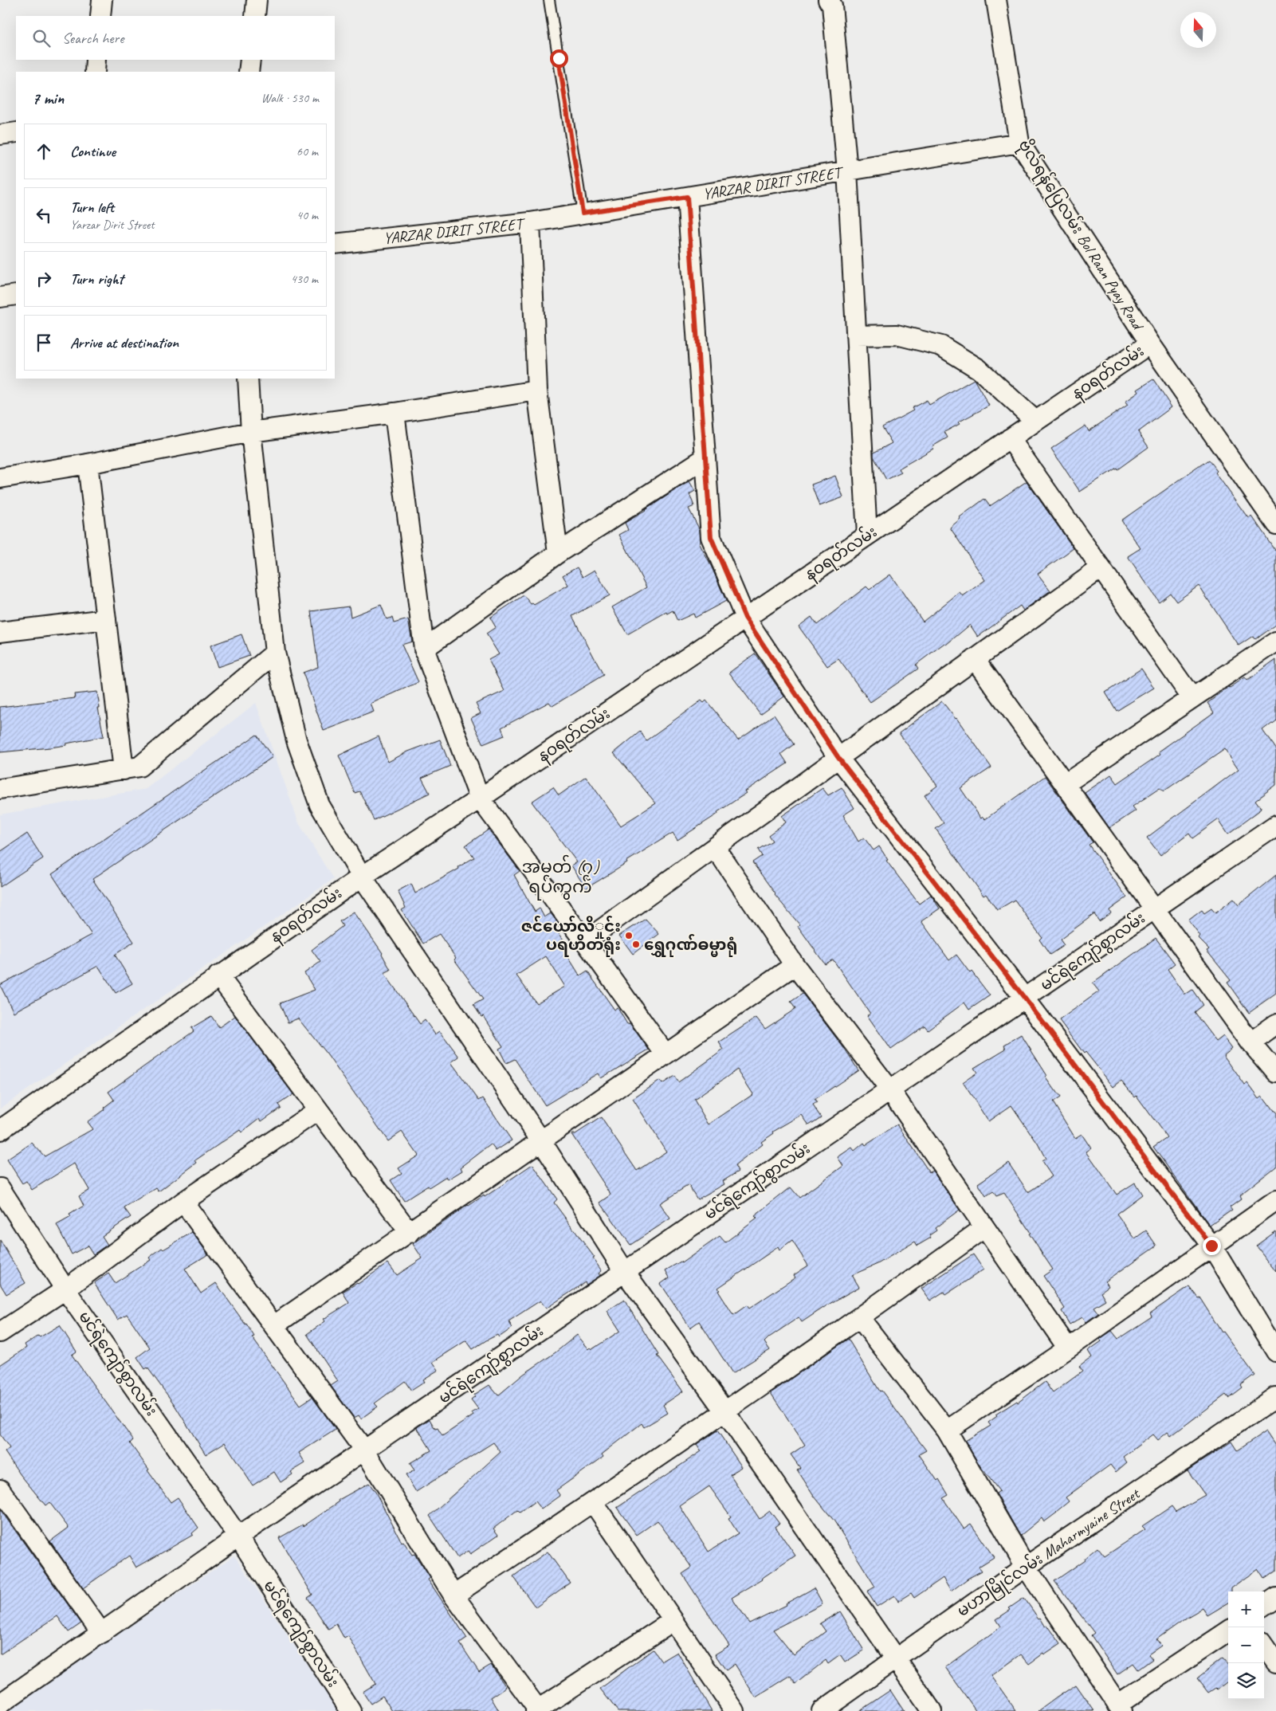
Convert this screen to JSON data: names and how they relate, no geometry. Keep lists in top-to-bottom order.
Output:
{
  "streets": {
    "street": [
      "YARZAR DIRIT STREET",
      "ဗိုလ်ရန်ပြေလမ်း Bol Raan Pyay Road",
      "နဝရတ်လမ်း",
      "မင်ရဲကျော်စွာလမ်း",
      "မဟာမြိုင်လမ်း Maharmyaine Street"
    ]
  },
  "crossings": [
    ["YARZAR DIRIT STREET", "ဗိုလ်ရန်ပြေလမ်း Bol Raan Pyay Road"],
    ["ဗိုလ်ရန်ပြေလမ်း Bol Raan Pyay Road", "နဝရတ်လမ်း"]
  ],
  "districts": ["အမှတ် (၇) ရပ်ကွက်"],
  "places": ["ဇင်ယော်လိှုင်း ပရဟိတရုံး", "ရွှေဂုဏ်ဓမ္မာရုံ"],
  "north": "top",
  "page": {
    "search": "Search here",
    "heading": ["7 min", "Walk · 530 m"],
    "list": [
      ["Continue", "60 m"],
      ["Turn left", "Yarzar Dirit Street", "40 m"],
      ["Turn right", "430 m"],
      "Arrive at destination"
    ],
    "map_buttons": ["+", "−"]
  }
}
